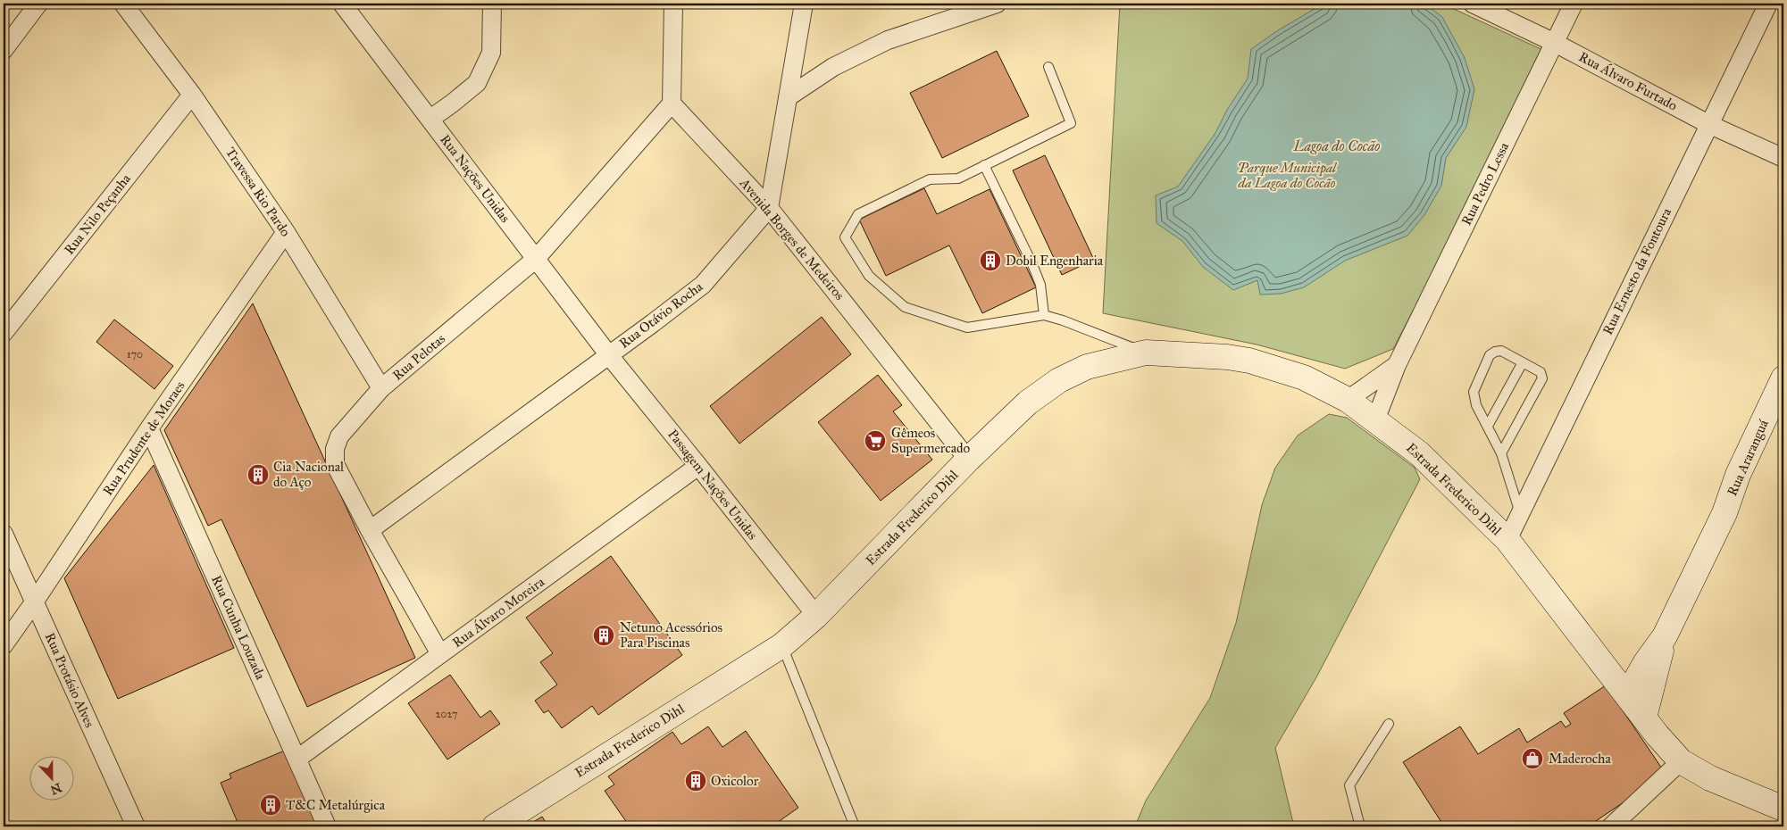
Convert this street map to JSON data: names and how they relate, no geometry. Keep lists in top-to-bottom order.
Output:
{
  "streets": {
    "main road": ["Rua Araranguá", "Estrada Frederico Dihl"],
    "street": [
      "Rua Álvaro Furtado",
      "Rua Nações Unidas",
      "Rua Pedro Lessa",
      "Travessa Rio Pardo",
      "Rua Nilo Peçanha",
      "Avenida Borges de Medeiros",
      "Rua Ernesto da Fontoura",
      "Rua Otávio Rocha",
      "Rua Pelotas",
      "Rua Prudente de Moraes",
      "Passagem Nações Unidas",
      "Rua Álvaro Moreira",
      "Rua Cunha Louzada",
      "Rua Protásio Alves"
    ]
  },
  "crossings": [
    ["Rua Álvaro Furtado", "Rua Pedro Lessa"],
    ["Rua Álvaro Furtado", "Rua Ernesto da Fontoura"],
    ["Rua Nações Unidas", "Rua Otávio Rocha"],
    ["Rua Nações Unidas", "Rua Pelotas"],
    ["Rua Nações Unidas", "Passagem Nações Unidas"],
    ["Rua Pedro Lessa", "Estrada Frederico Dihl"],
    ["Travessa Rio Pardo", "Rua Nilo Peçanha"],
    ["Travessa Rio Pardo", "Rua Pelotas"],
    ["Travessa Rio Pardo", "Rua Prudente de Moraes"],
    ["Avenida Borges de Medeiros", "Rua Otávio Rocha"],
    ["Avenida Borges de Medeiros", "Rua Pelotas"],
    ["Avenida Borges de Medeiros", "Estrada Frederico Dihl"],
    ["Rua Ernesto da Fontoura", "Estrada Frederico Dihl"],
    ["Rua Otávio Rocha", "Rua Pelotas"],
    ["Rua Otávio Rocha", "Passagem Nações Unidas"],
    ["Rua Pelotas", "Rua Álvaro Moreira"],
    ["Rua Prudente de Moraes", "Rua Cunha Louzada"],
    ["Rua Prudente de Moraes", "Rua Protásio Alves"],
    ["Rua Araranguá", "Estrada Frederico Dihl"],
    ["Passagem Nações Unidas", "Estrada Frederico Dihl"],
    ["Passagem Nações Unidas", "Rua Álvaro Moreira"],
    ["Rua Álvaro Moreira", "Rua Cunha Louzada"]
  ],
  "water": ["Lagoa do Cocão"],
  "parks": ["Parque Municipal da Lagoa do Cocão"],
  "places": {
    "building": [
      "Dobil Engenharia",
      "Cia Nacional do Aço",
      "Netuno Acessórios Para Piscinas",
      "Oxicolor",
      "T&C Metalúrgica"
    ],
    "supermarket": ["Gêmeos Supermercado"],
    "shop": ["Maderocha"]
  },
  "house_numbers": ["170", "2027"],
  "north": "bottom"
}
